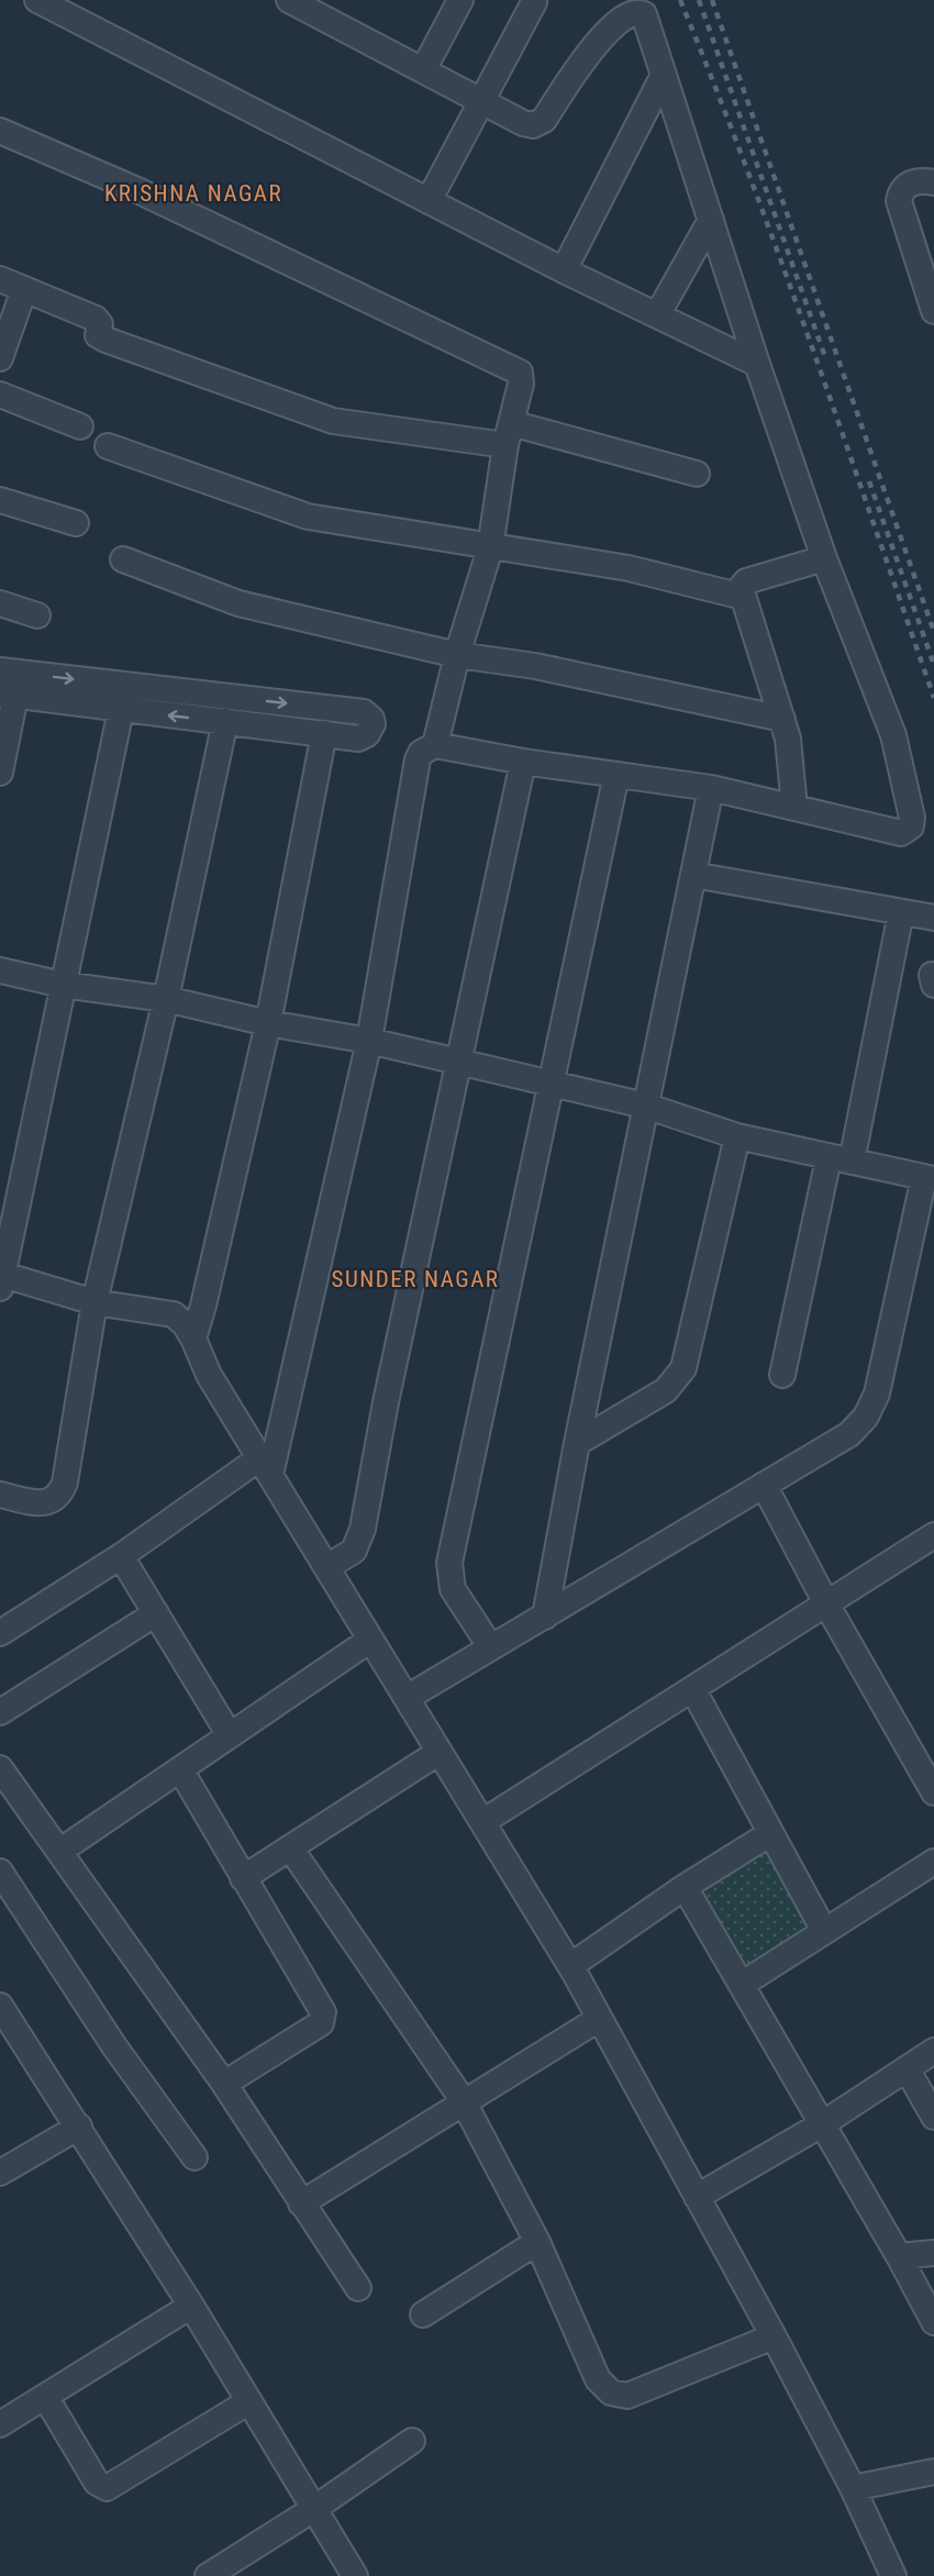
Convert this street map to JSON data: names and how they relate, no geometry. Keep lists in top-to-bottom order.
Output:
{
  "districts": ["KRISHNA NAGAR", "SUNDER NAGAR"]
}
